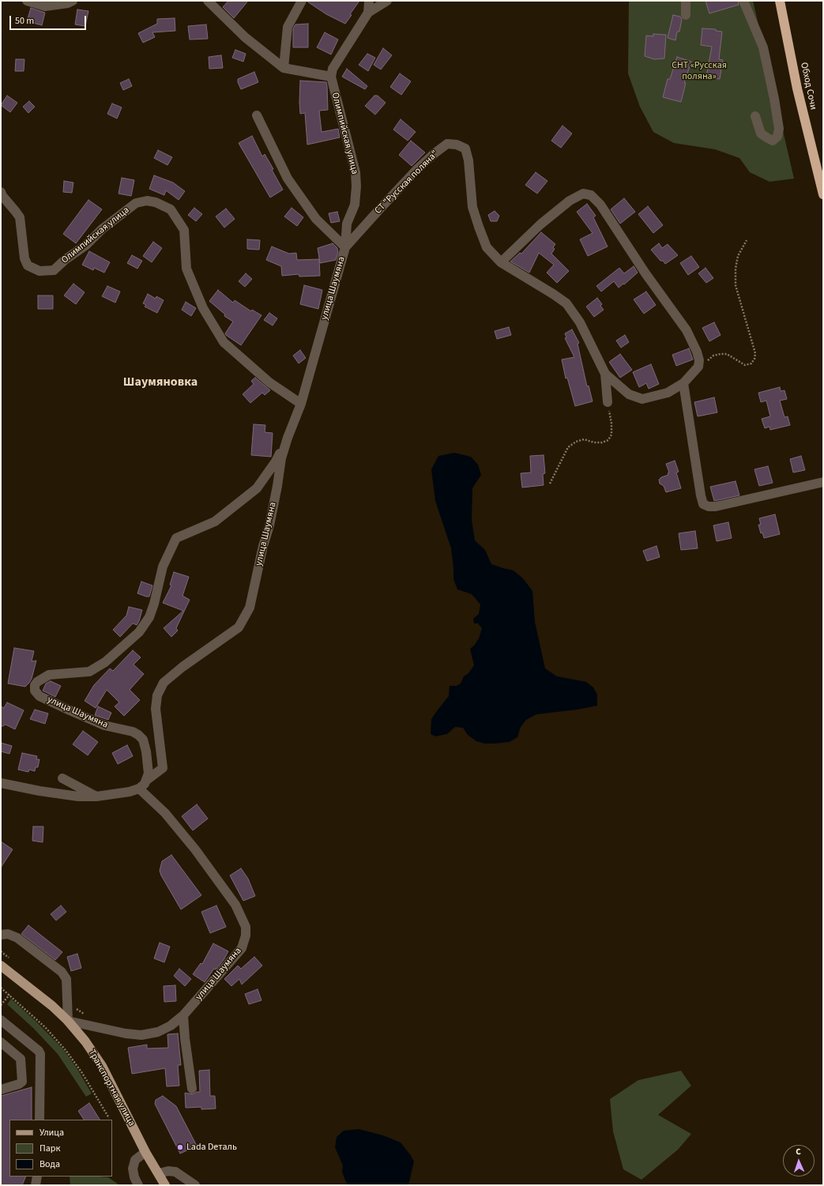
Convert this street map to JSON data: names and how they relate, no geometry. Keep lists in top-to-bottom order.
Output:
{
  "streets": {
    "highway": ["Обход Сочи"],
    "main road": ["Транспортная улица"],
    "street": ["Олимпийская улица", "СТ \"Русская поляна\"", "улица Шаумяна"]
  },
  "crossings": [
    ["Олимпийская улица", "СТ \"Русская поляна\""],
    ["Олимпийская улица", "улица Шаумяна"],
    ["СТ \"Русская поляна\"", "улица Шаумяна"],
    ["улица Шаумяна", "Транспортная улица"]
  ],
  "districts": ["Шаумяновка"],
  "parks": ["СНТ «Русская поляна»"],
  "places": ["Lada Dеталь"],
  "legend": ["Улица", "Парк", "Вода"],
  "scale_bar": "50 m",
  "north": "top"
}
